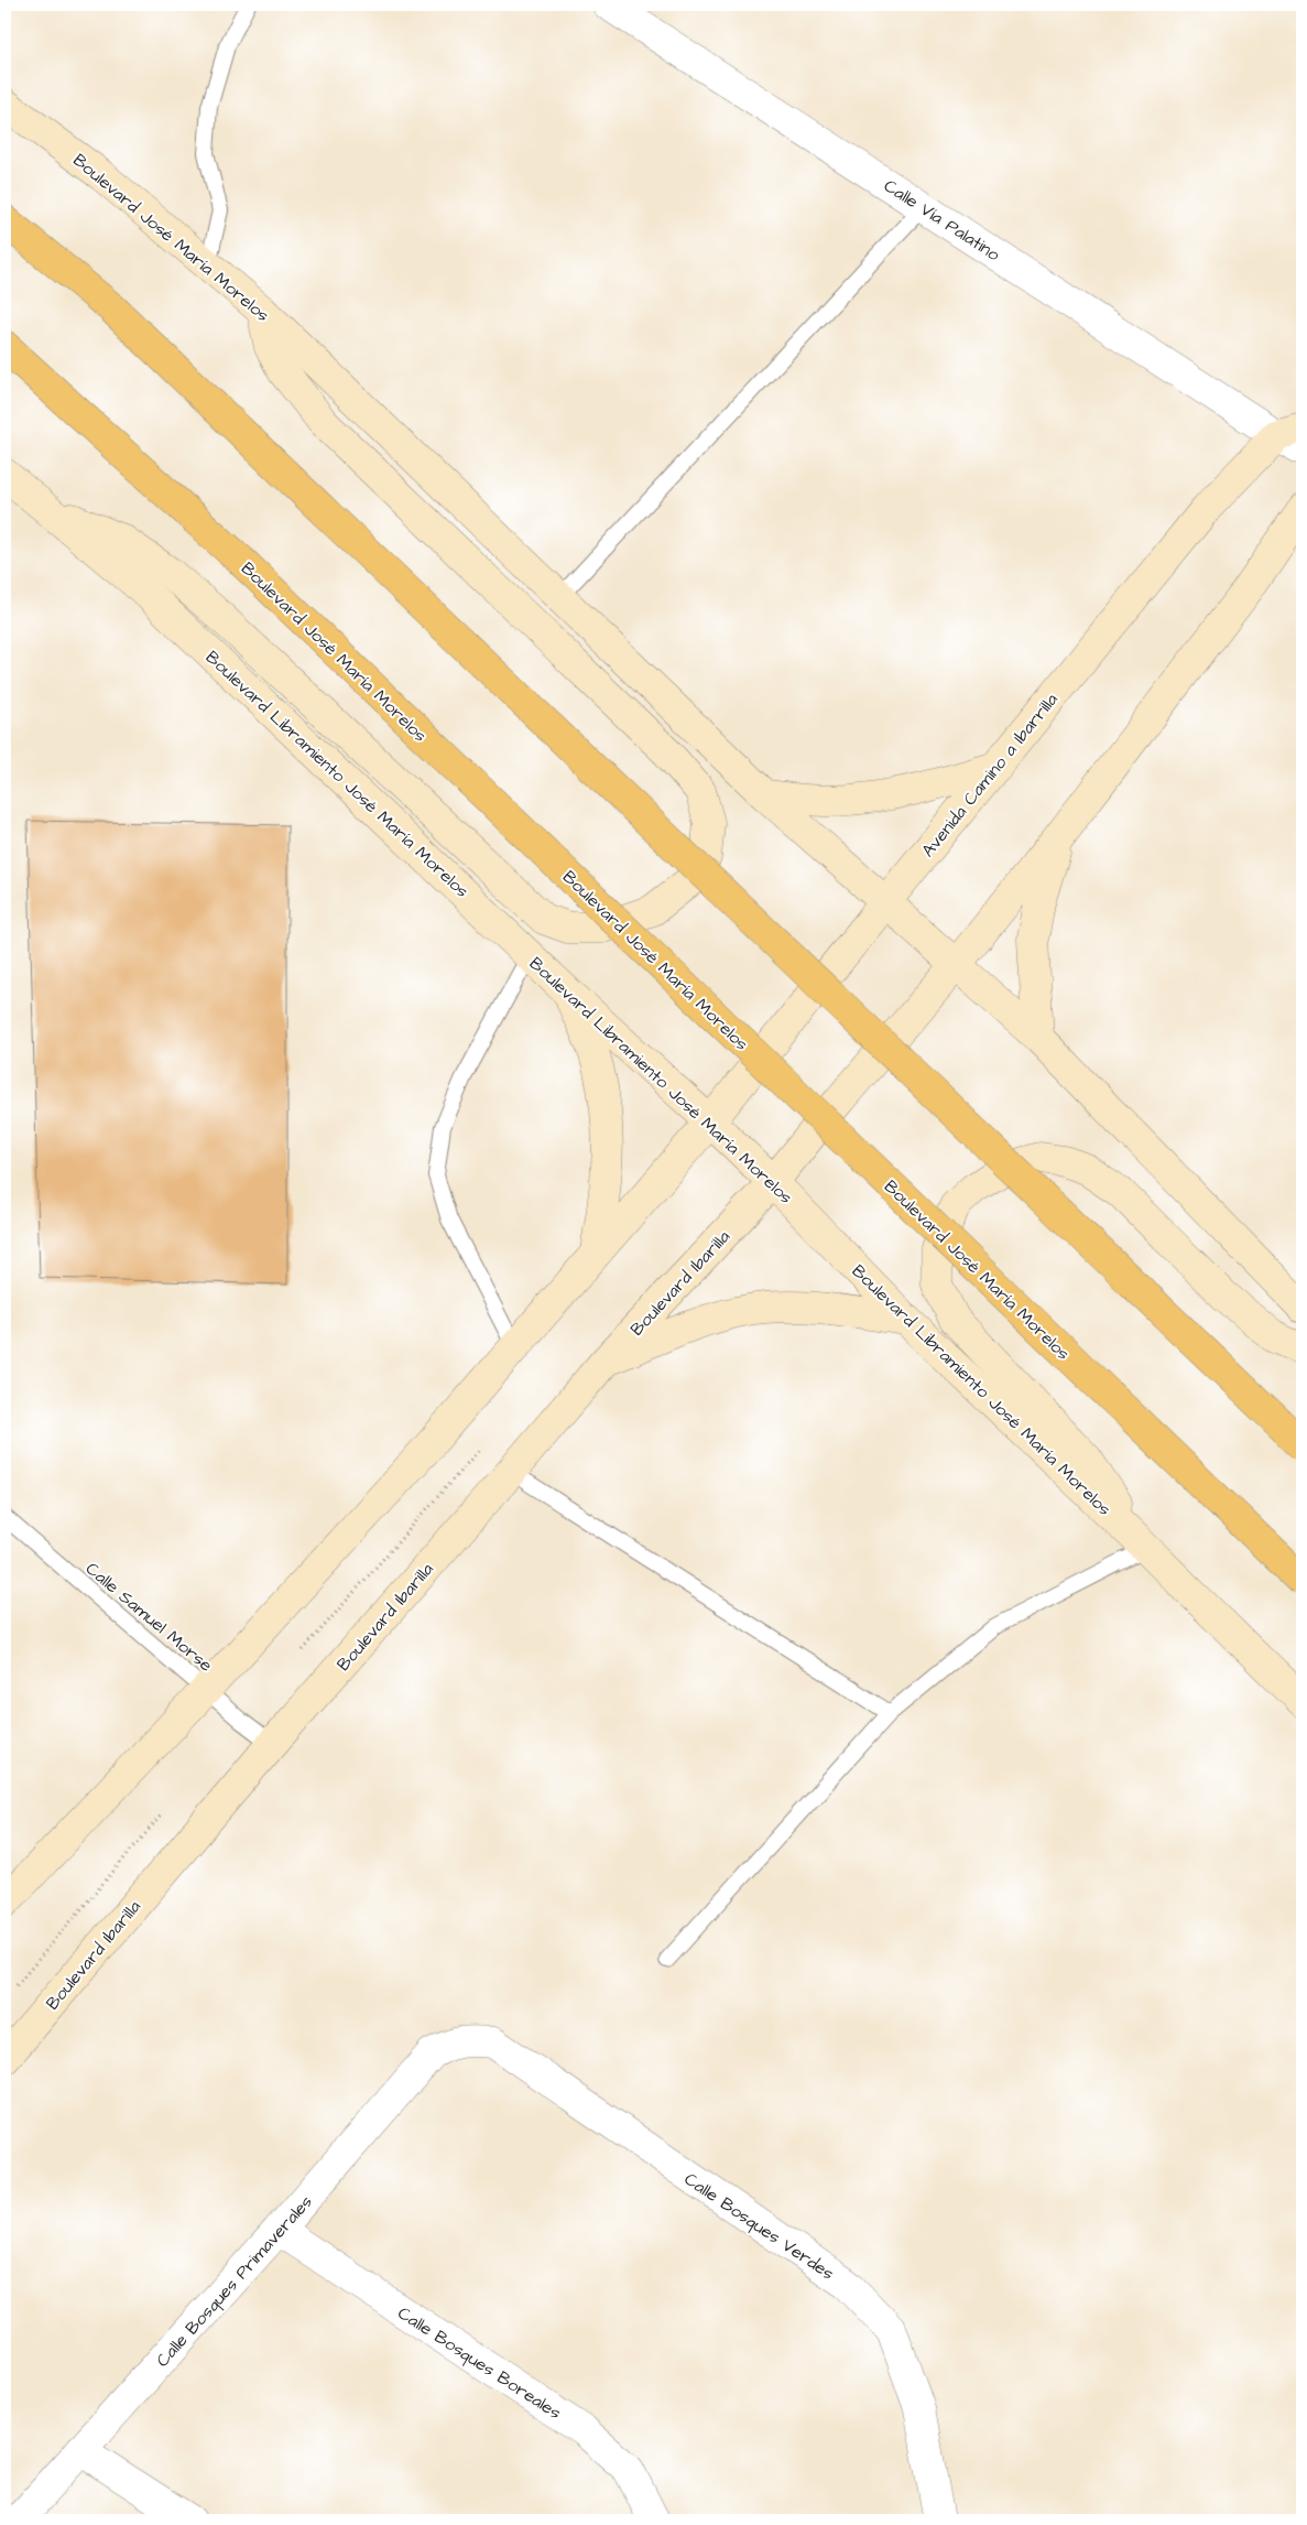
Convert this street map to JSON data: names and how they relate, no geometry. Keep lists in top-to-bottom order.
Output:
{
  "streets": {
    "main road": ["Boulevard José María Morelos"],
    "street": [
      "Calle Vía Palatino",
      "Boulevard Libramiento José María Morelos",
      "Avenida Camino a Ibarrilla",
      "Boulevard Ibarilla",
      "Calle Bosques Verdes",
      "Calle Bosques Primaverales",
      "Calle Bosques Boreales"
    ],
    "lane": ["Calle Samuel Morse"]
  },
  "crossings": [
    ["Calle Vía Palatino", "Avenida Camino a Ibarrilla"],
    ["Boulevard José María Morelos", "Avenida Camino a Ibarrilla"],
    ["Boulevard Libramiento José María Morelos", "Avenida Camino a Ibarrilla"],
    ["Boulevard Libramiento José María Morelos", "Boulevard Ibarilla"],
    ["Boulevard Ibarilla", "Calle Samuel Morse"],
    ["Calle Bosques Verdes", "Calle Bosques Primaverales"],
    ["Calle Bosques Primaverales", "Calle Bosques Boreales"]
  ]
}
